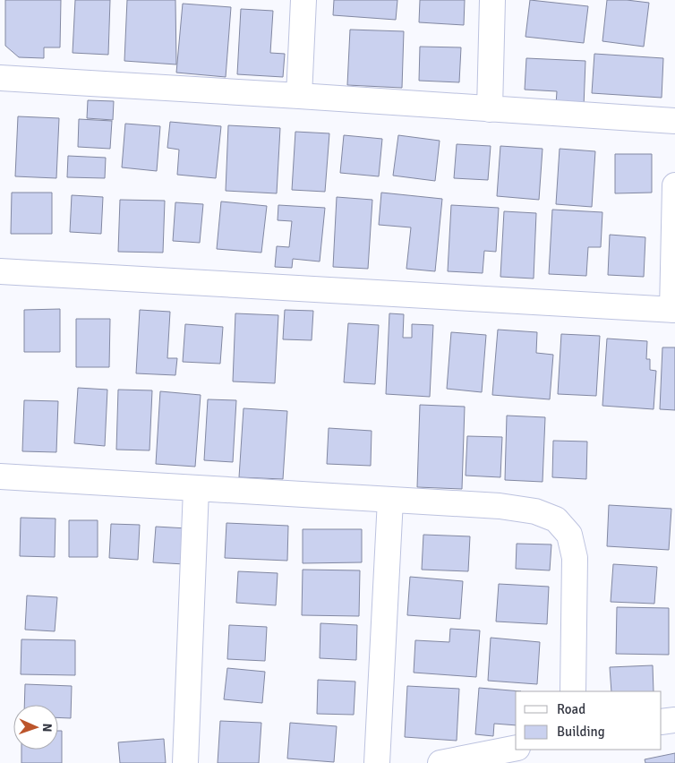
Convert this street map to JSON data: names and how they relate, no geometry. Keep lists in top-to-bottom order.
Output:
{
  "legend": ["Road", "Building"],
  "north": "right"
}
